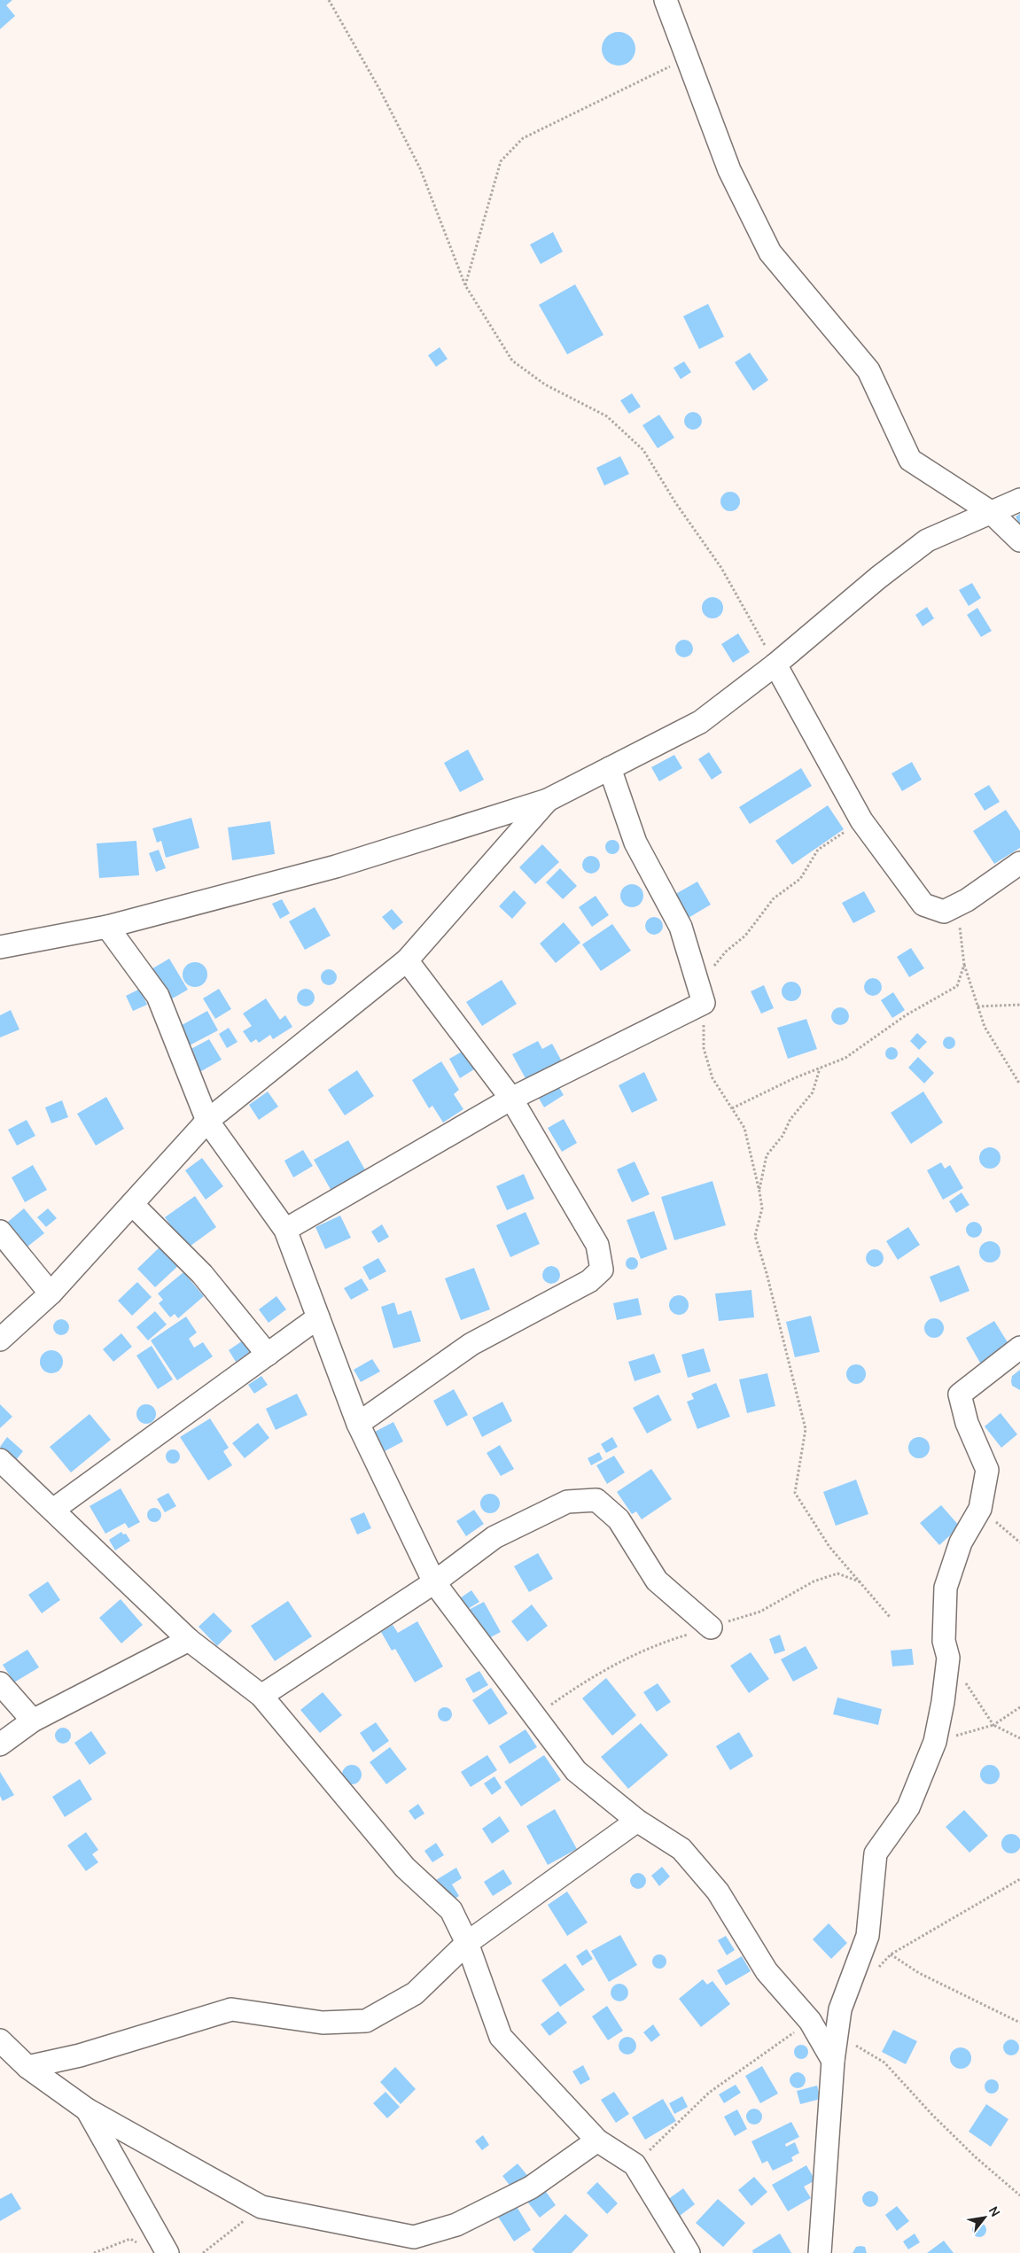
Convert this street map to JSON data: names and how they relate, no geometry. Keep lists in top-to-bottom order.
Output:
{
  "north": "top right"
}
